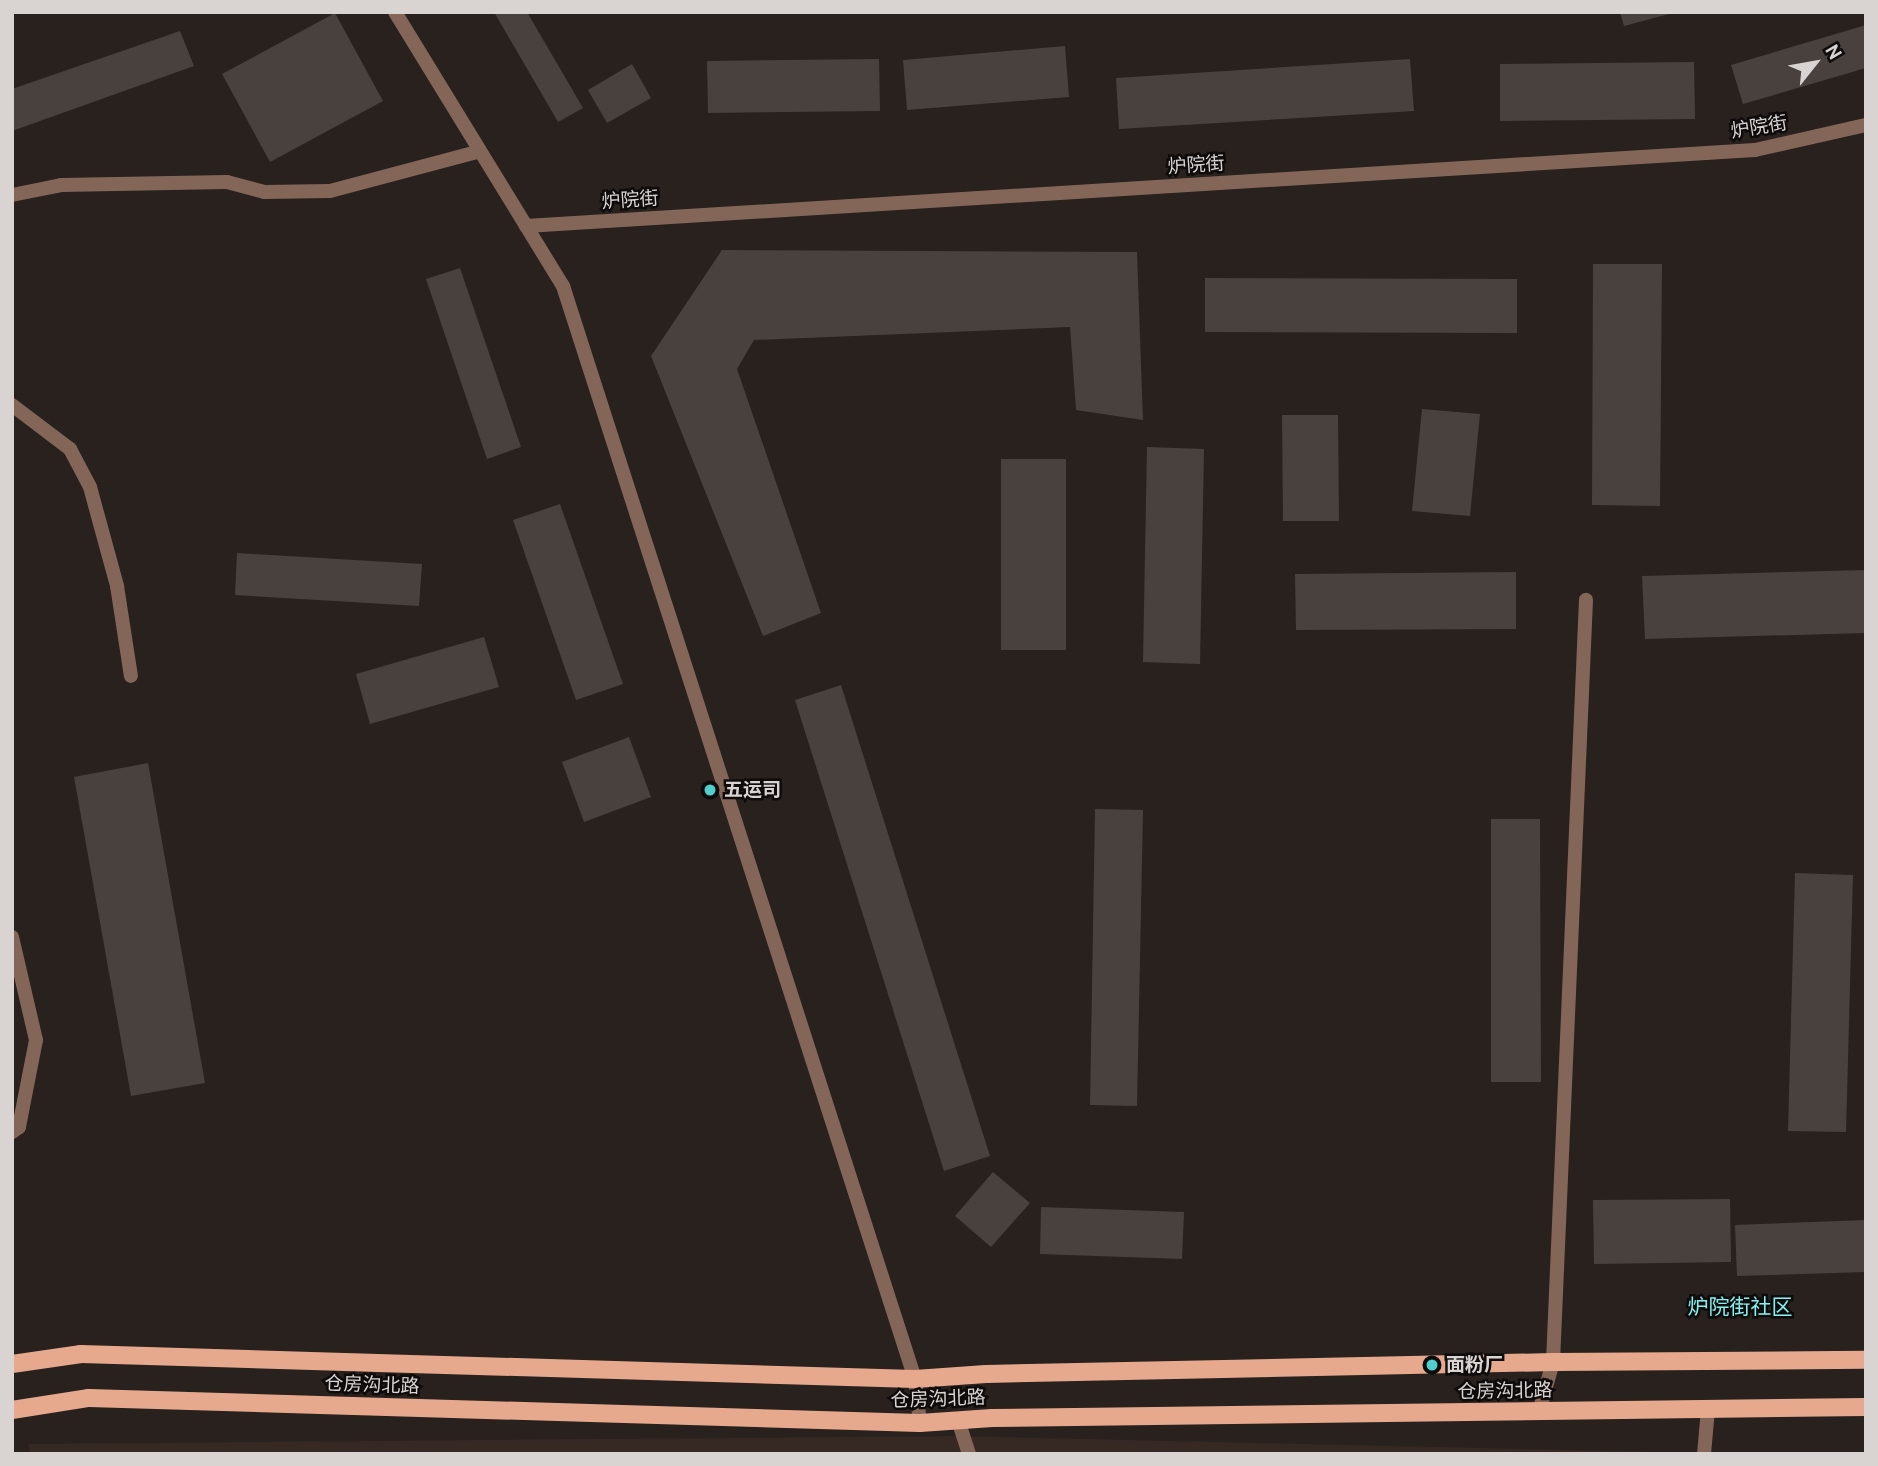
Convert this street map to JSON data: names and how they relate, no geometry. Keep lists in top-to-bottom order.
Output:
{
  "streets": {
    "main road": ["仓房沟北路"],
    "street": ["炉院街"]
  },
  "districts": ["炉院街社区"],
  "places": ["五运司", "面粉厂"],
  "north": "top right"
}
